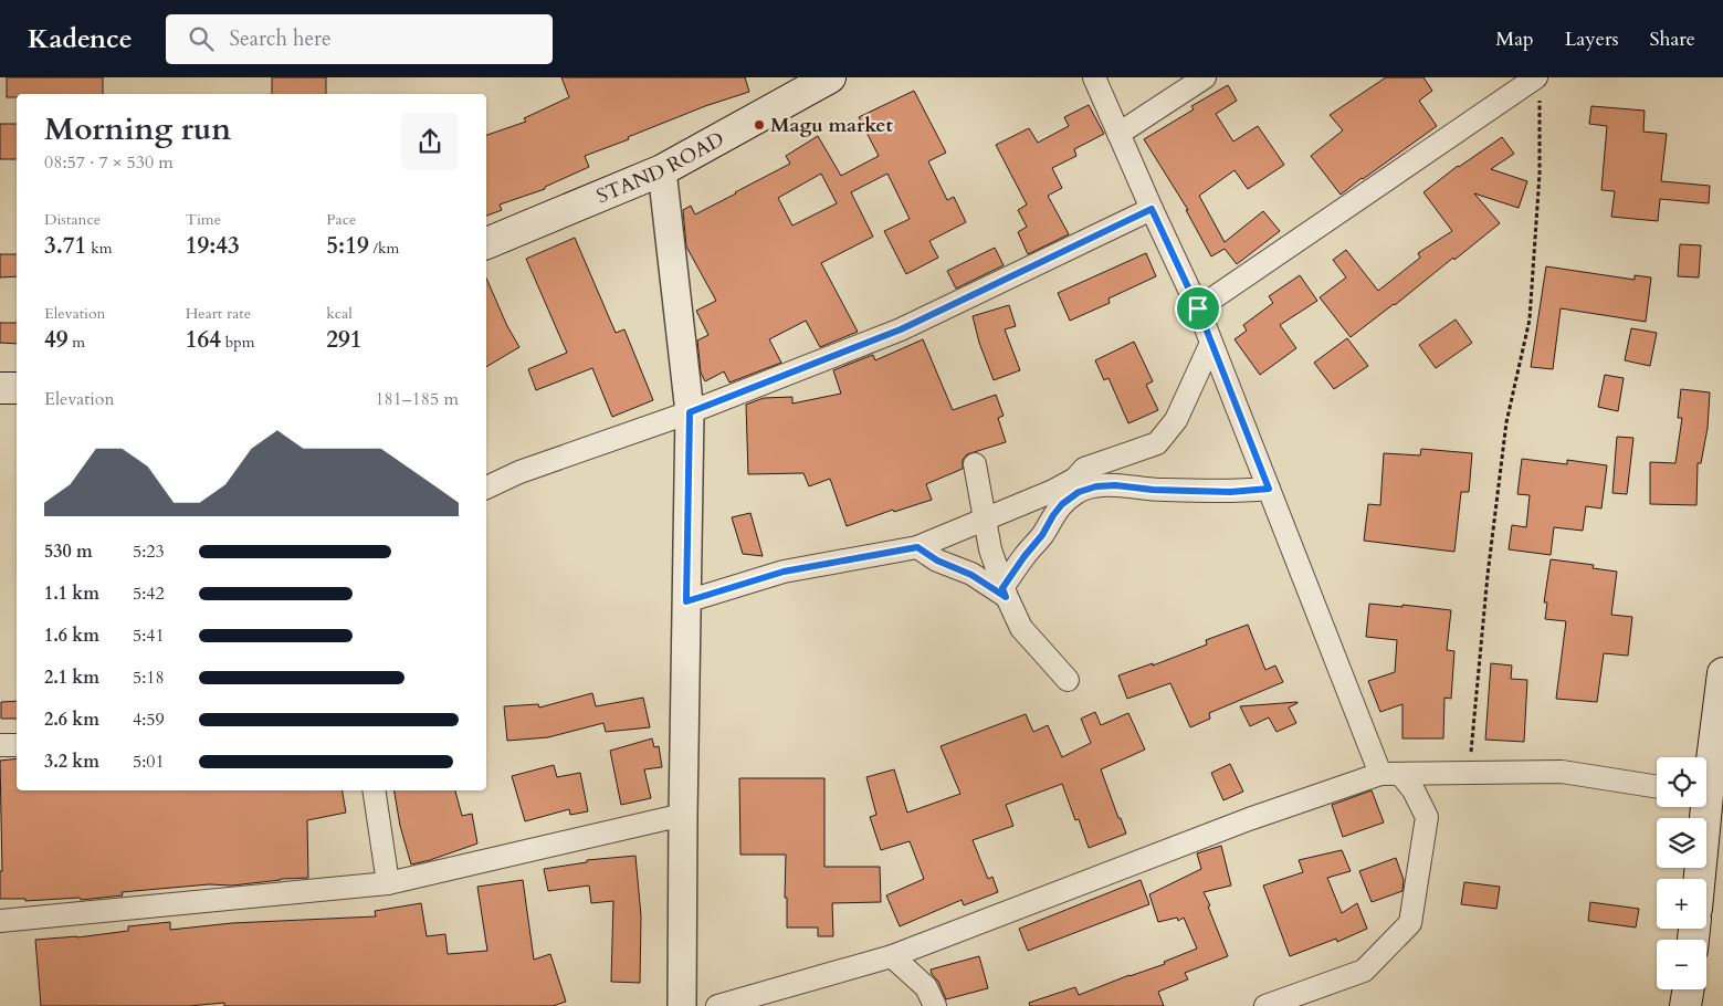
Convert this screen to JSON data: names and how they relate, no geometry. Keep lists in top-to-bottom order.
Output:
{
  "streets": {
    "main road": ["STAND ROAD"]
  },
  "places": ["Magu market"],
  "page": {
    "header": "Kadence",
    "search": "Search here",
    "nav": ["Map", "Layers", "Share"],
    "heading": ["Morning run", "08:57 · 7 × 530 m"],
    "stats": [
      ["Distance", "3.71 km"],
      ["Time", "19:43"],
      ["Pace", "5:19 /km"],
      ["Elevation", "49 m"],
      ["Heart rate", "164 bpm"],
      ["kcal", "291"]
    ],
    "chart": ["Elevation", "181–185 m"],
    "list": [
      {
        "name": "530 m",
        "note": "5:23"
      },
      {
        "name": "1.1 km",
        "note": "5:42"
      },
      {
        "name": "1.6 km",
        "note": "5:41"
      },
      {
        "name": "2.1 km",
        "note": "5:18"
      },
      {
        "name": "2.6 km",
        "note": "4:59"
      },
      {
        "name": "3.2 km",
        "note": "5:01"
      }
    ],
    "map_buttons": ["+", "−"]
  }
}
